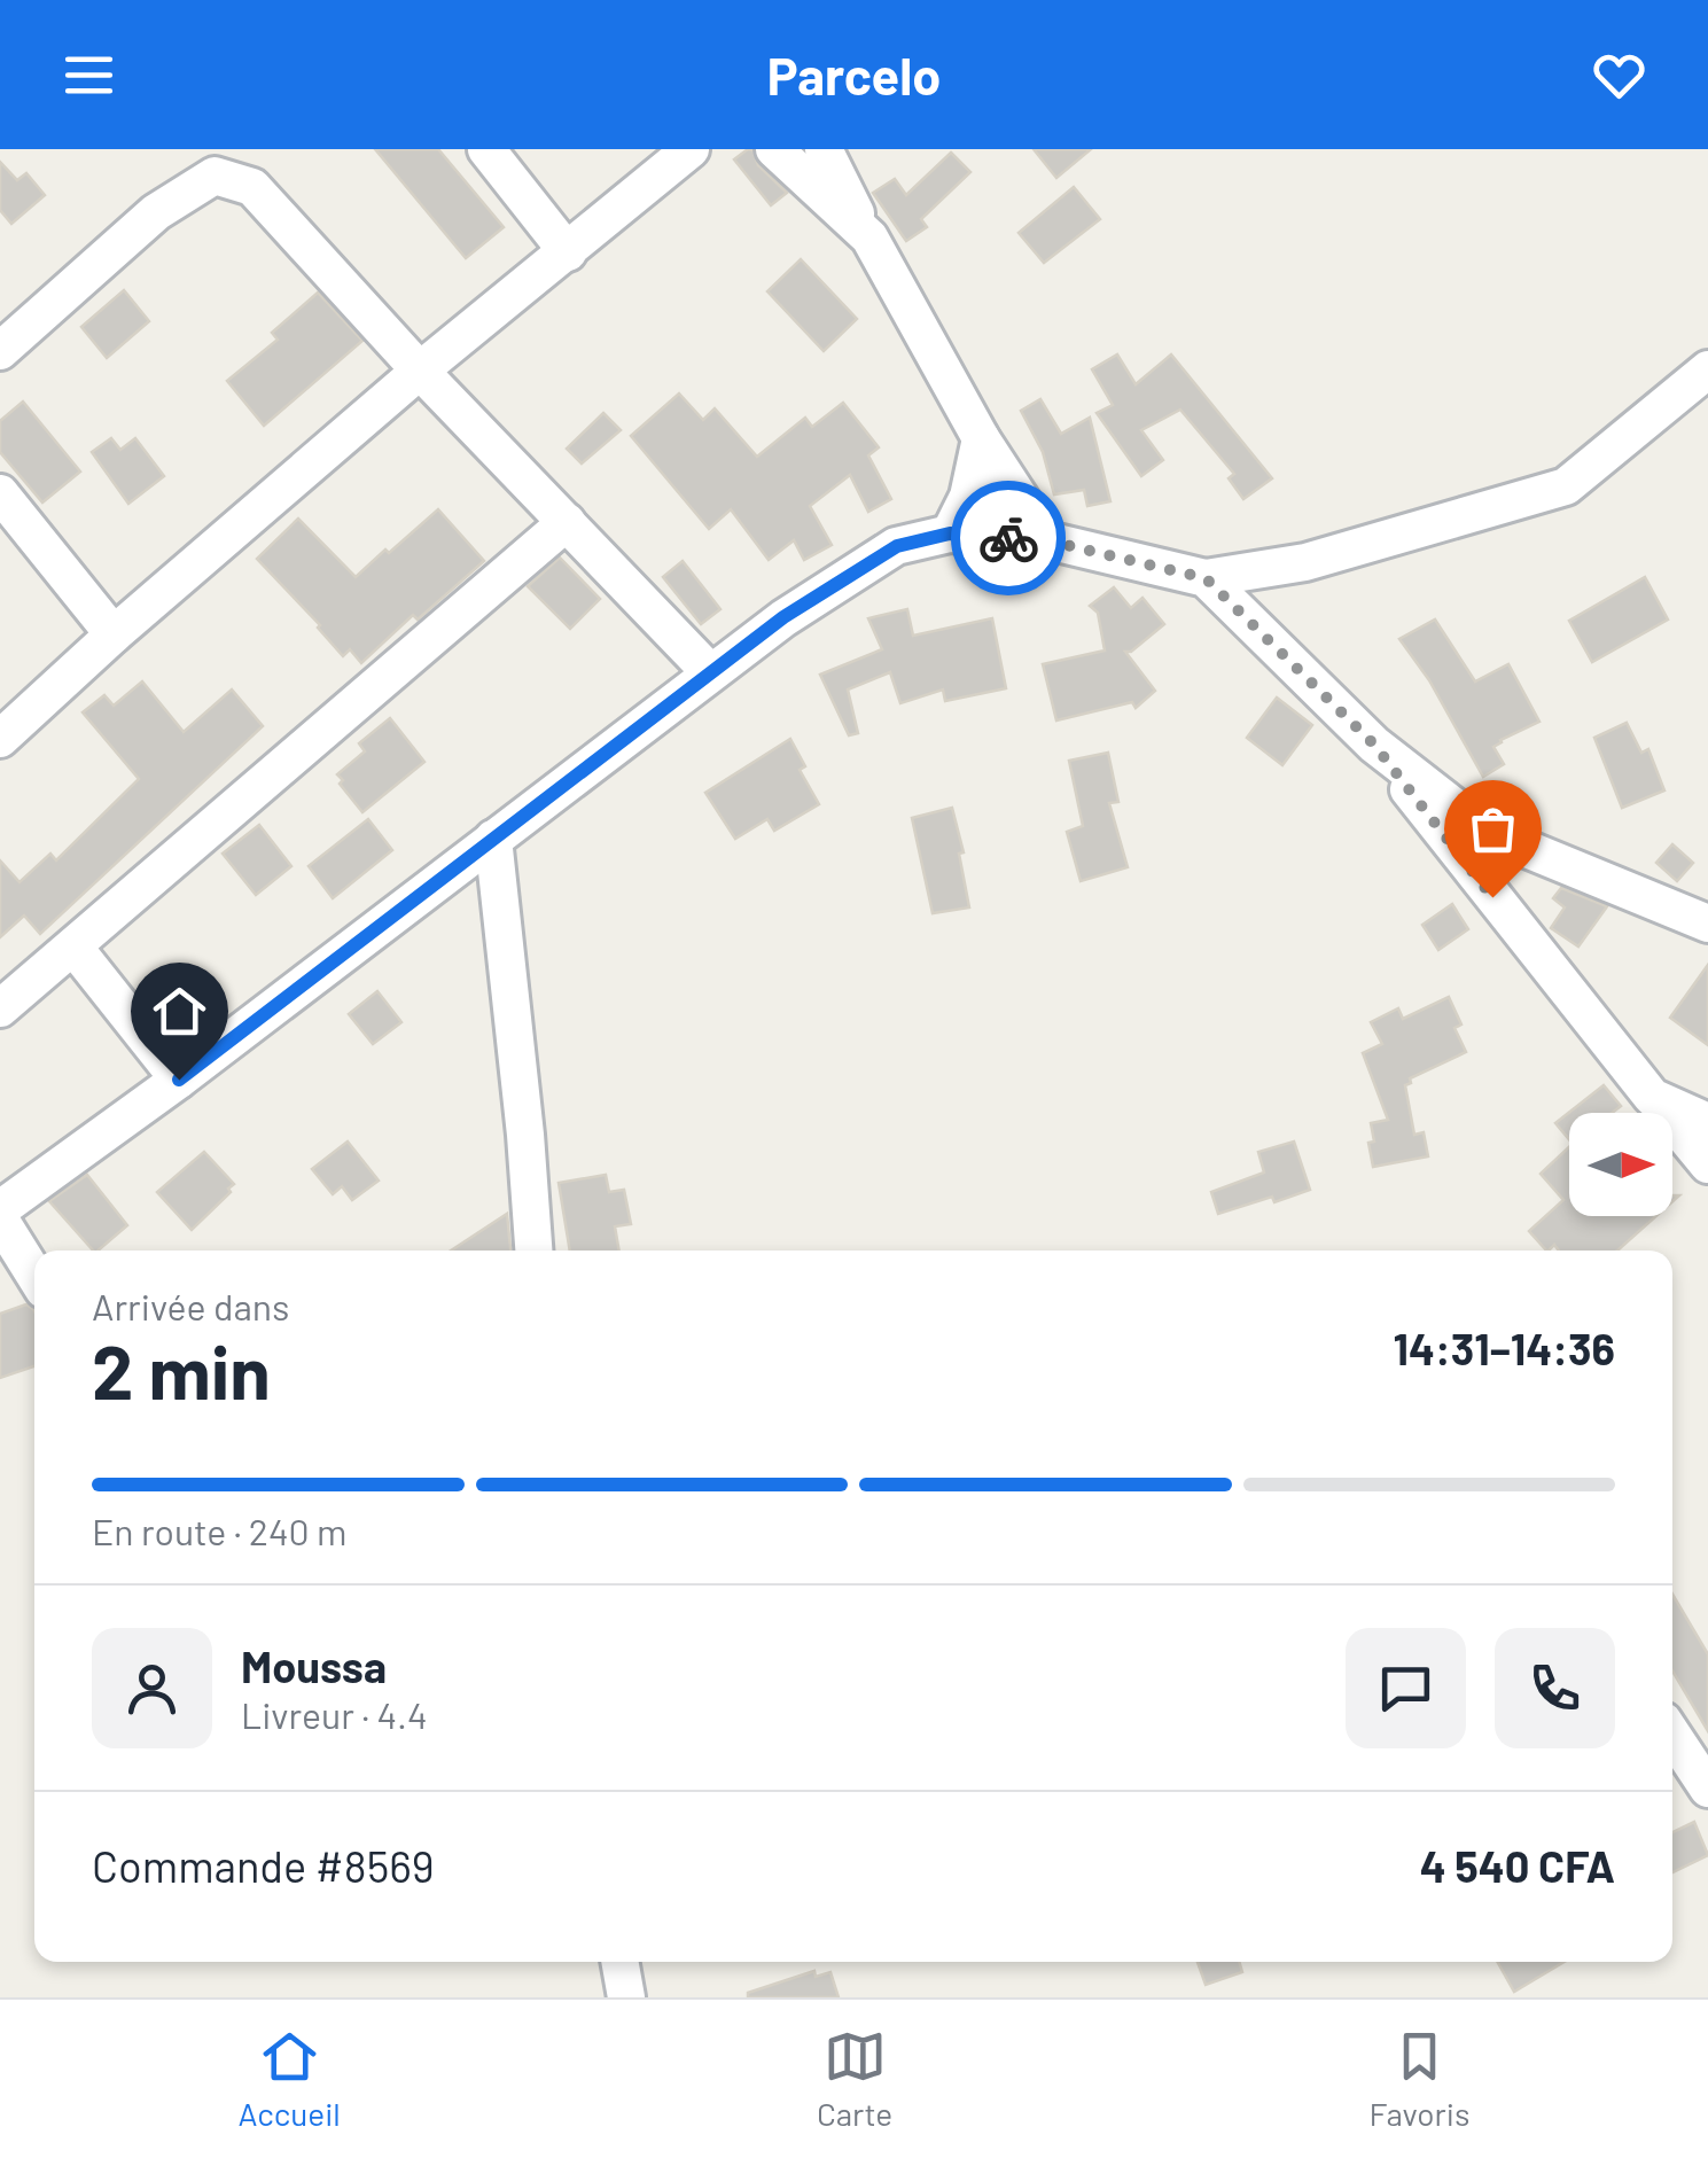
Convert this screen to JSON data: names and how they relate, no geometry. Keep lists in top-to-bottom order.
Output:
{
  "north": "right",
  "page": {
    "header": "Parcelo",
    "heading": ["2 min", "Arrivée dans", "14:31–14:36"],
    "panel": [
      "Moussa",
      "Livreur · 4.4",
      "Commande #8569",
      "4 540 CFA"
    ],
    "bar": "En route · 240 m",
    "tabs": ["Accueil", "Carte", "Favoris"]
  }
}
